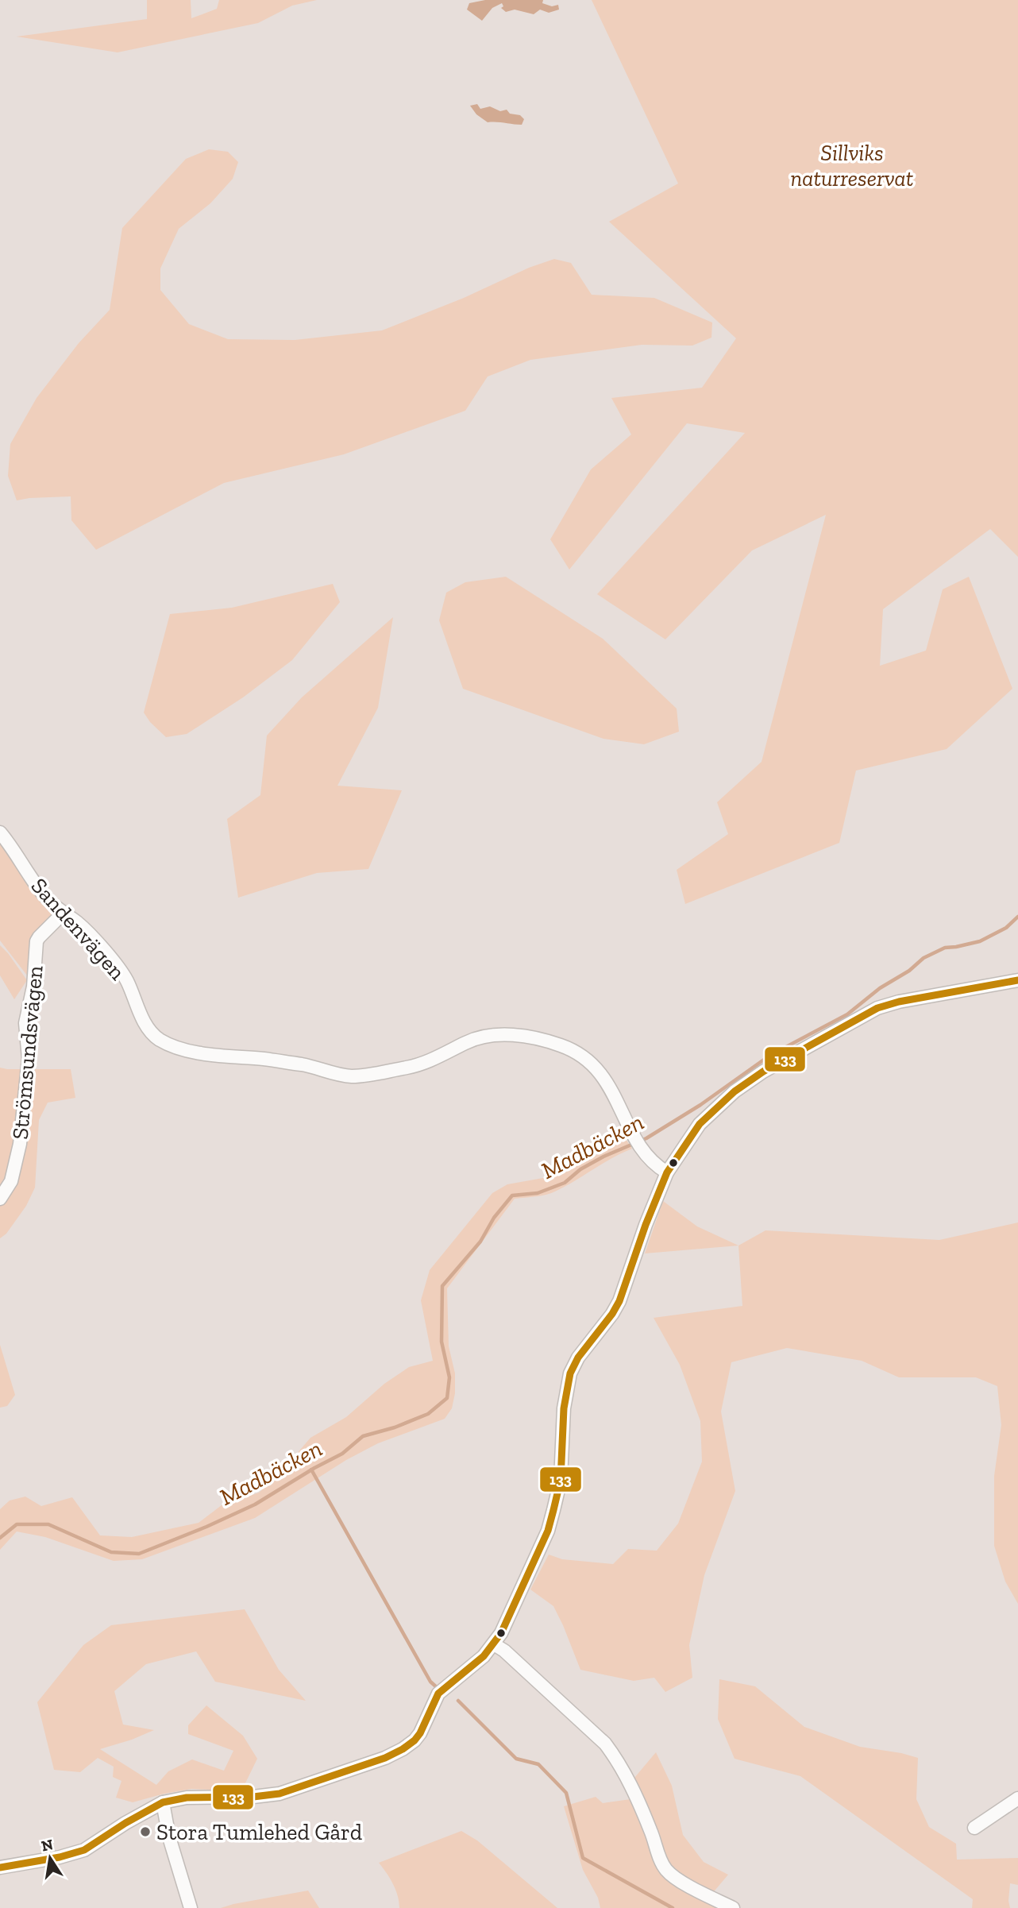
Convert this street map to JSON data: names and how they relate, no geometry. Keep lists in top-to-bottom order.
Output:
{
  "streets": {
    "street": ["Sandenvägen", "Strömsundsvägen"]
  },
  "crossings": [
    ["Sandenvägen", "Strömsundsvägen"]
  ],
  "water": ["Madbäcken"],
  "parks": ["Sillviks naturreservat"],
  "places": ["Stora Tumlehed Gård"],
  "lines": ["transit line 133"],
  "north": "top"
}
